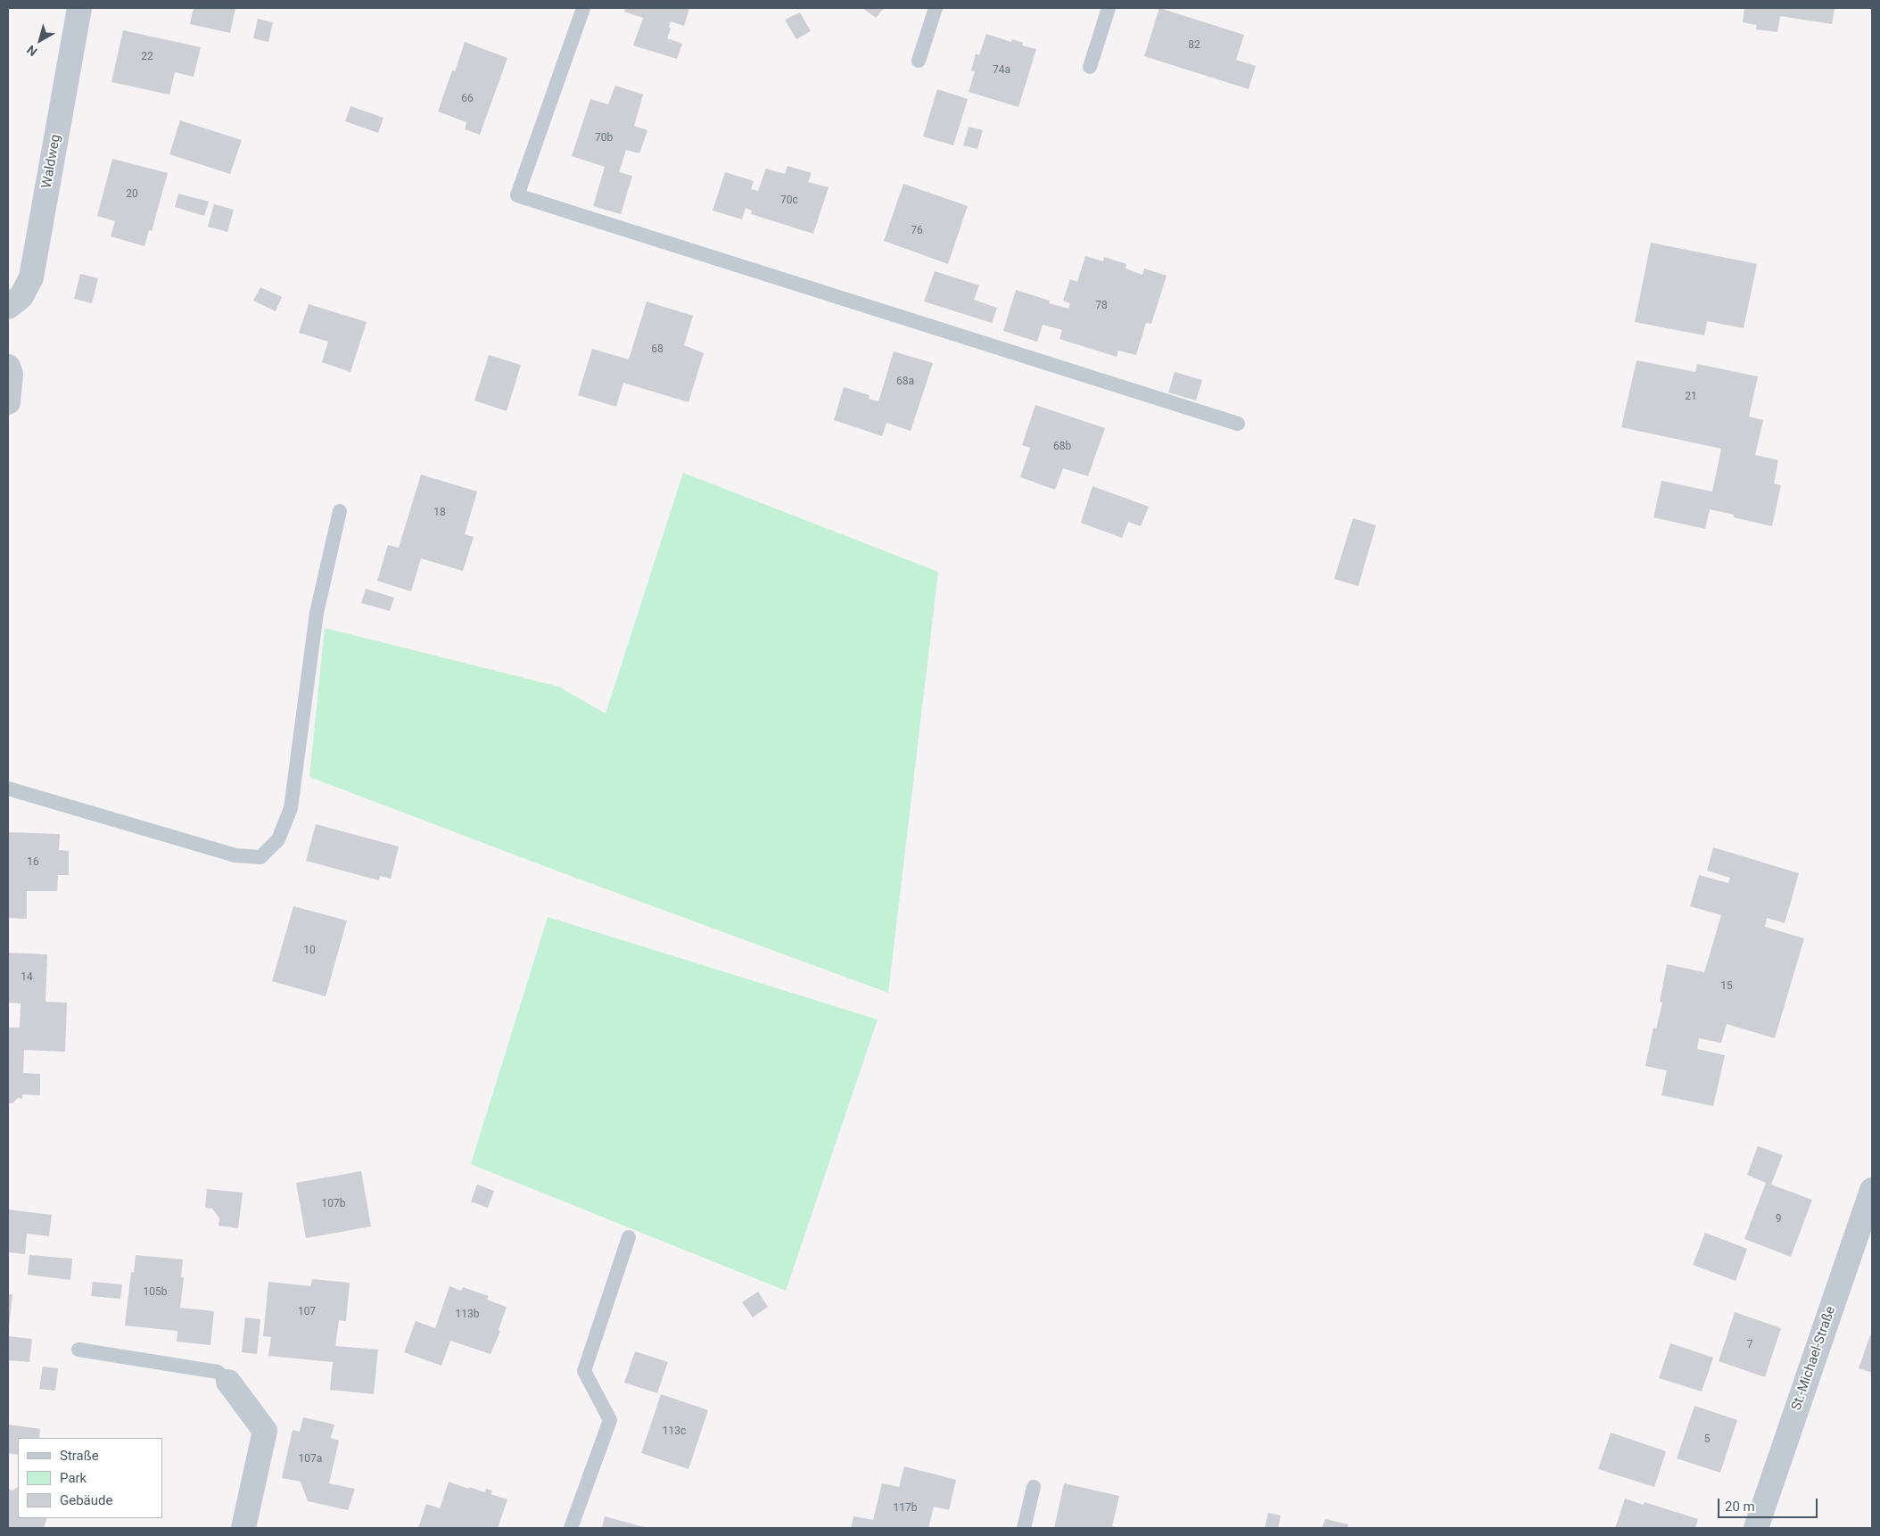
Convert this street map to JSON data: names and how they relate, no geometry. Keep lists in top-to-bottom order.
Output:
{
  "streets": {
    "street": ["Waldweg", "St.-Michael-Straße"]
  },
  "house_numbers": [
    "82",
    "22",
    "74a",
    "66",
    "70b",
    "20",
    "70c",
    "76",
    "78",
    "68",
    "68a",
    "21",
    "68b",
    "18",
    "16",
    "10",
    "14",
    "15",
    "107b",
    "9",
    "105b",
    "107",
    "113b",
    "7",
    "113c",
    "5",
    "107a",
    "117b"
  ],
  "legend": ["Straße", "Park", "Gebäude"],
  "scale_bar": "20 m",
  "north": "bottom left"
}
